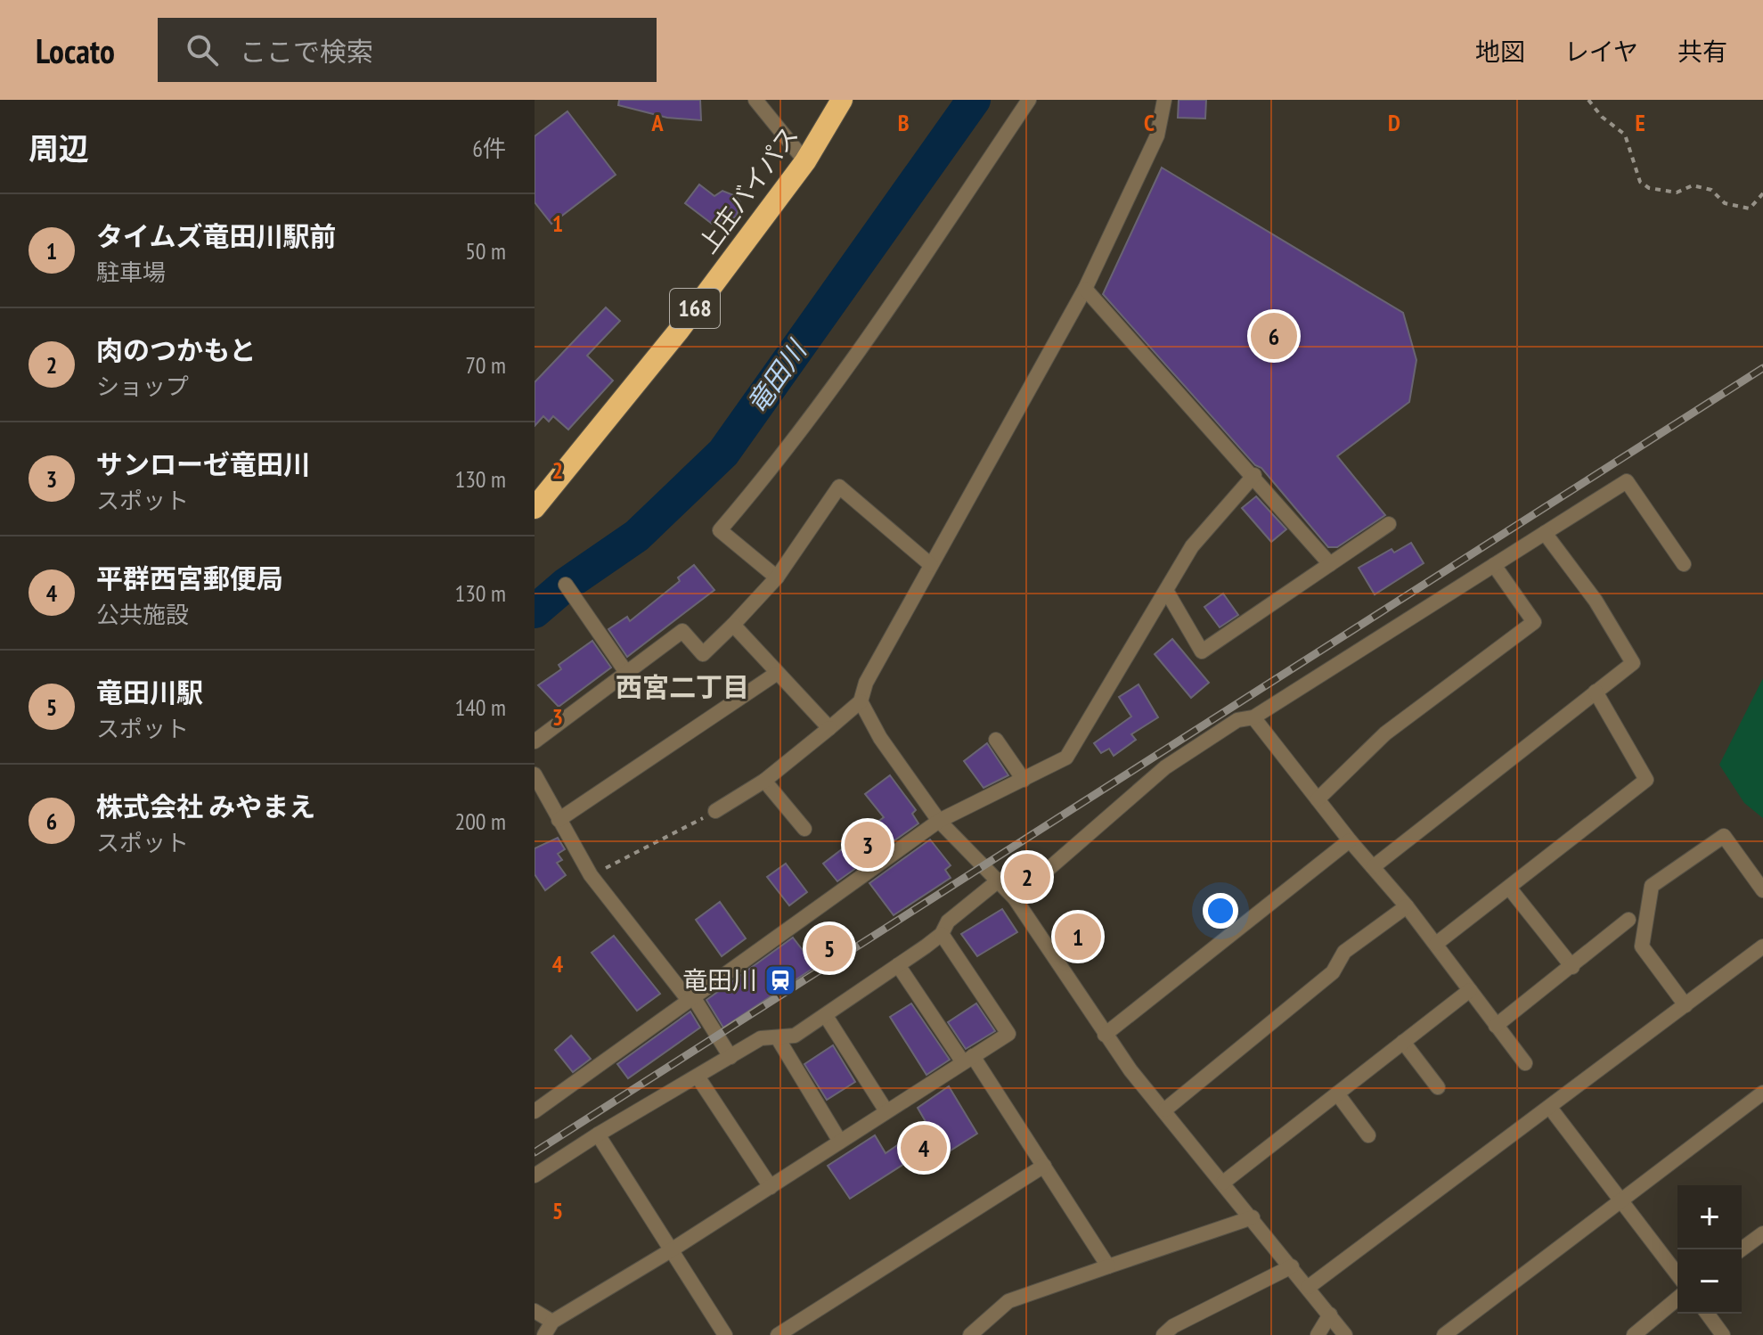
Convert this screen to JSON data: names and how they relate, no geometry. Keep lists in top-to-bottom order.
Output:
{
  "streets": {
    "highway": ["上庄バイパス", "168"]
  },
  "districts": ["西宮二丁目"],
  "water": ["竜田川"],
  "places": {
    "station": ["竜田川"]
  },
  "page": {
    "header": "Locato",
    "search": "ここで検索",
    "nav": ["地図", "レイヤ", "共有"],
    "heading": ["周辺", "6件"],
    "list": [
      {
        "mark": "1",
        "name": "タイムズ竜田川駅前",
        "note": "駐車場",
        "value": "50 m"
      },
      {
        "mark": "2",
        "name": "肉のつかもと",
        "note": "ショップ",
        "value": "70 m"
      },
      {
        "mark": "3",
        "name": "サンローゼ竜田川",
        "note": "スポット",
        "value": "130 m"
      },
      {
        "mark": "4",
        "name": "平群西宮郵便局",
        "note": "公共施設",
        "value": "130 m"
      },
      {
        "mark": "5",
        "name": "竜田川駅",
        "note": "スポット",
        "value": "140 m"
      },
      {
        "mark": "6",
        "name": "株式会社 みやまえ",
        "note": "スポット",
        "value": "200 m"
      }
    ],
    "pins": [
      "6",
      "3",
      "2",
      "1",
      "5",
      "4"
    ],
    "map_buttons": ["+", "−"]
  },
  "grid": {
    "columns": [
      "A",
      "B",
      "C",
      "D",
      "E"
    ],
    "rows": [
      "1",
      "2",
      "3",
      "4",
      "5"
    ]
  }
}
